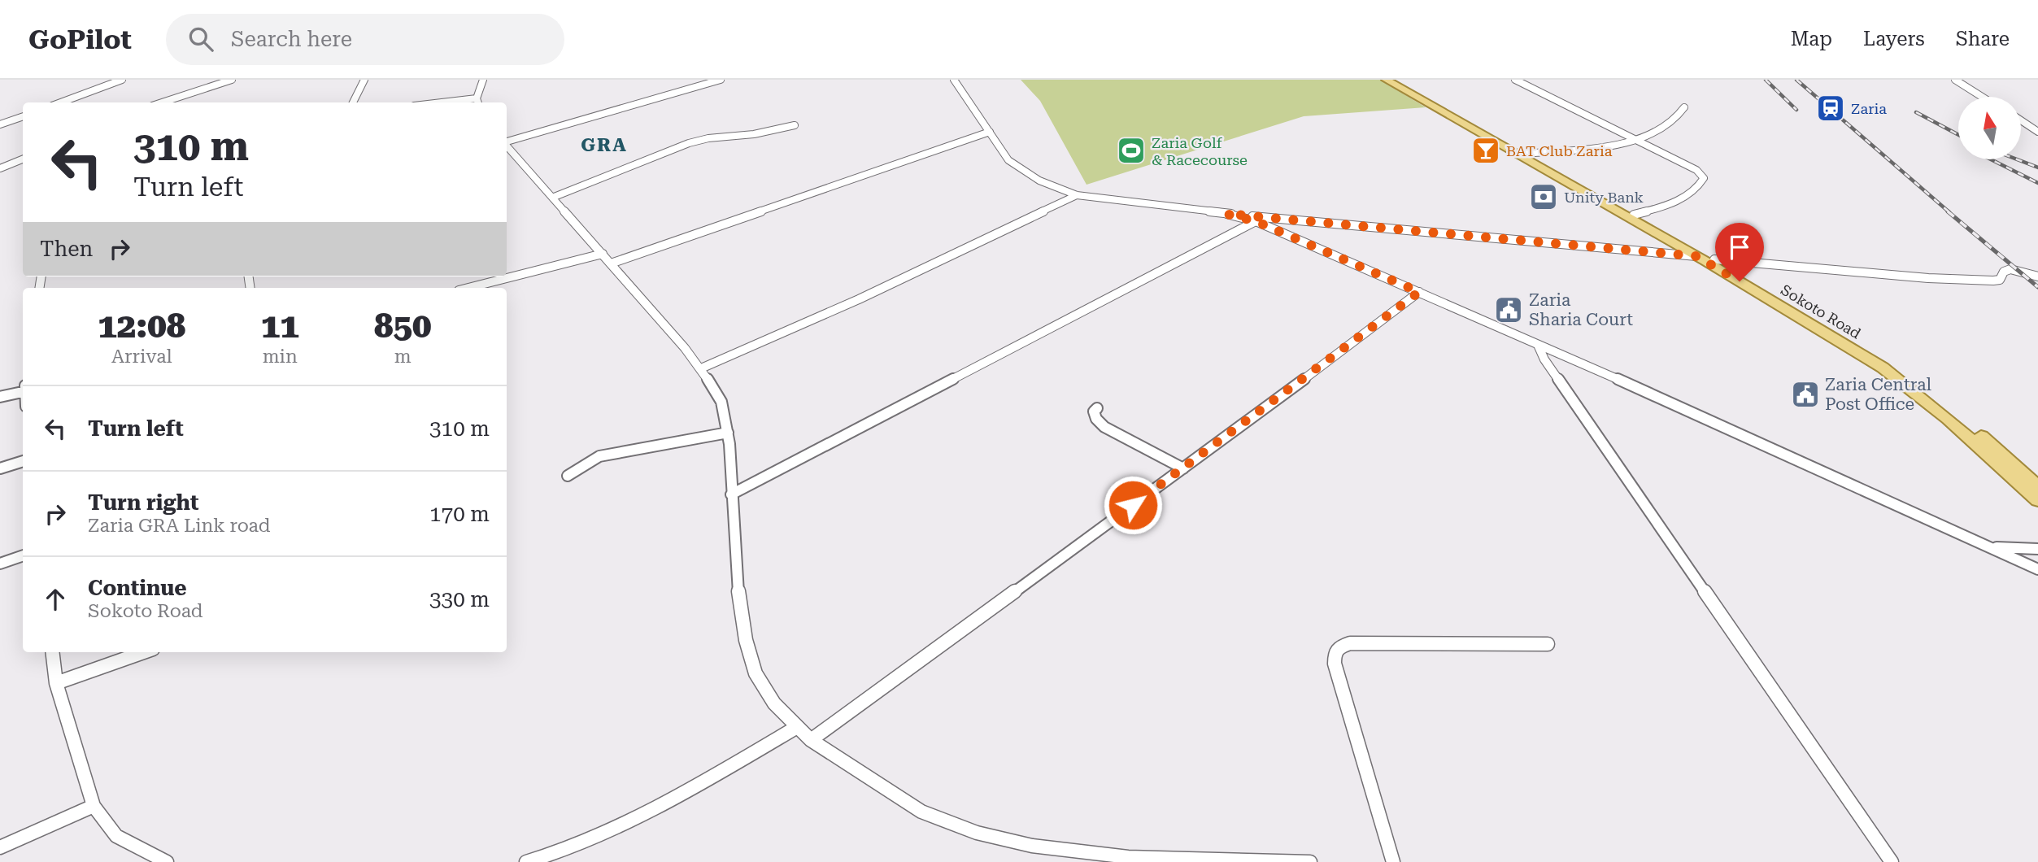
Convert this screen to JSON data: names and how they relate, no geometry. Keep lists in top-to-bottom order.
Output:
{
  "streets": {
    "main road": ["Sokoto Road"]
  },
  "districts": ["GRA"],
  "places": {
    "station": ["Zaria"],
    "sports": ["Zaria Golf & Racecourse"],
    "bar": ["BAT Club Zaria"],
    "bank": ["Unity Bank"],
    "public building": ["Zaria Sharia Court", "Zaria Central Post Office"]
  },
  "north": "top",
  "page": {
    "header": "GoPilot",
    "search": "Search here",
    "nav": ["Map", "Layers", "Share"],
    "turn": ["310 m", "Turn left"],
    "then": "Then",
    "eta": [
      "12:08",
      "Arrival",
      "11",
      "min",
      "850",
      "m"
    ],
    "list": [
      {
        "name": "Turn left",
        "value": "310 m"
      },
      {
        "name": "Turn right",
        "note": "Zaria GRA Link road",
        "value": "170 m"
      },
      {
        "name": "Continue",
        "note": "Sokoto Road",
        "value": "330 m"
      }
    ]
  }
}
